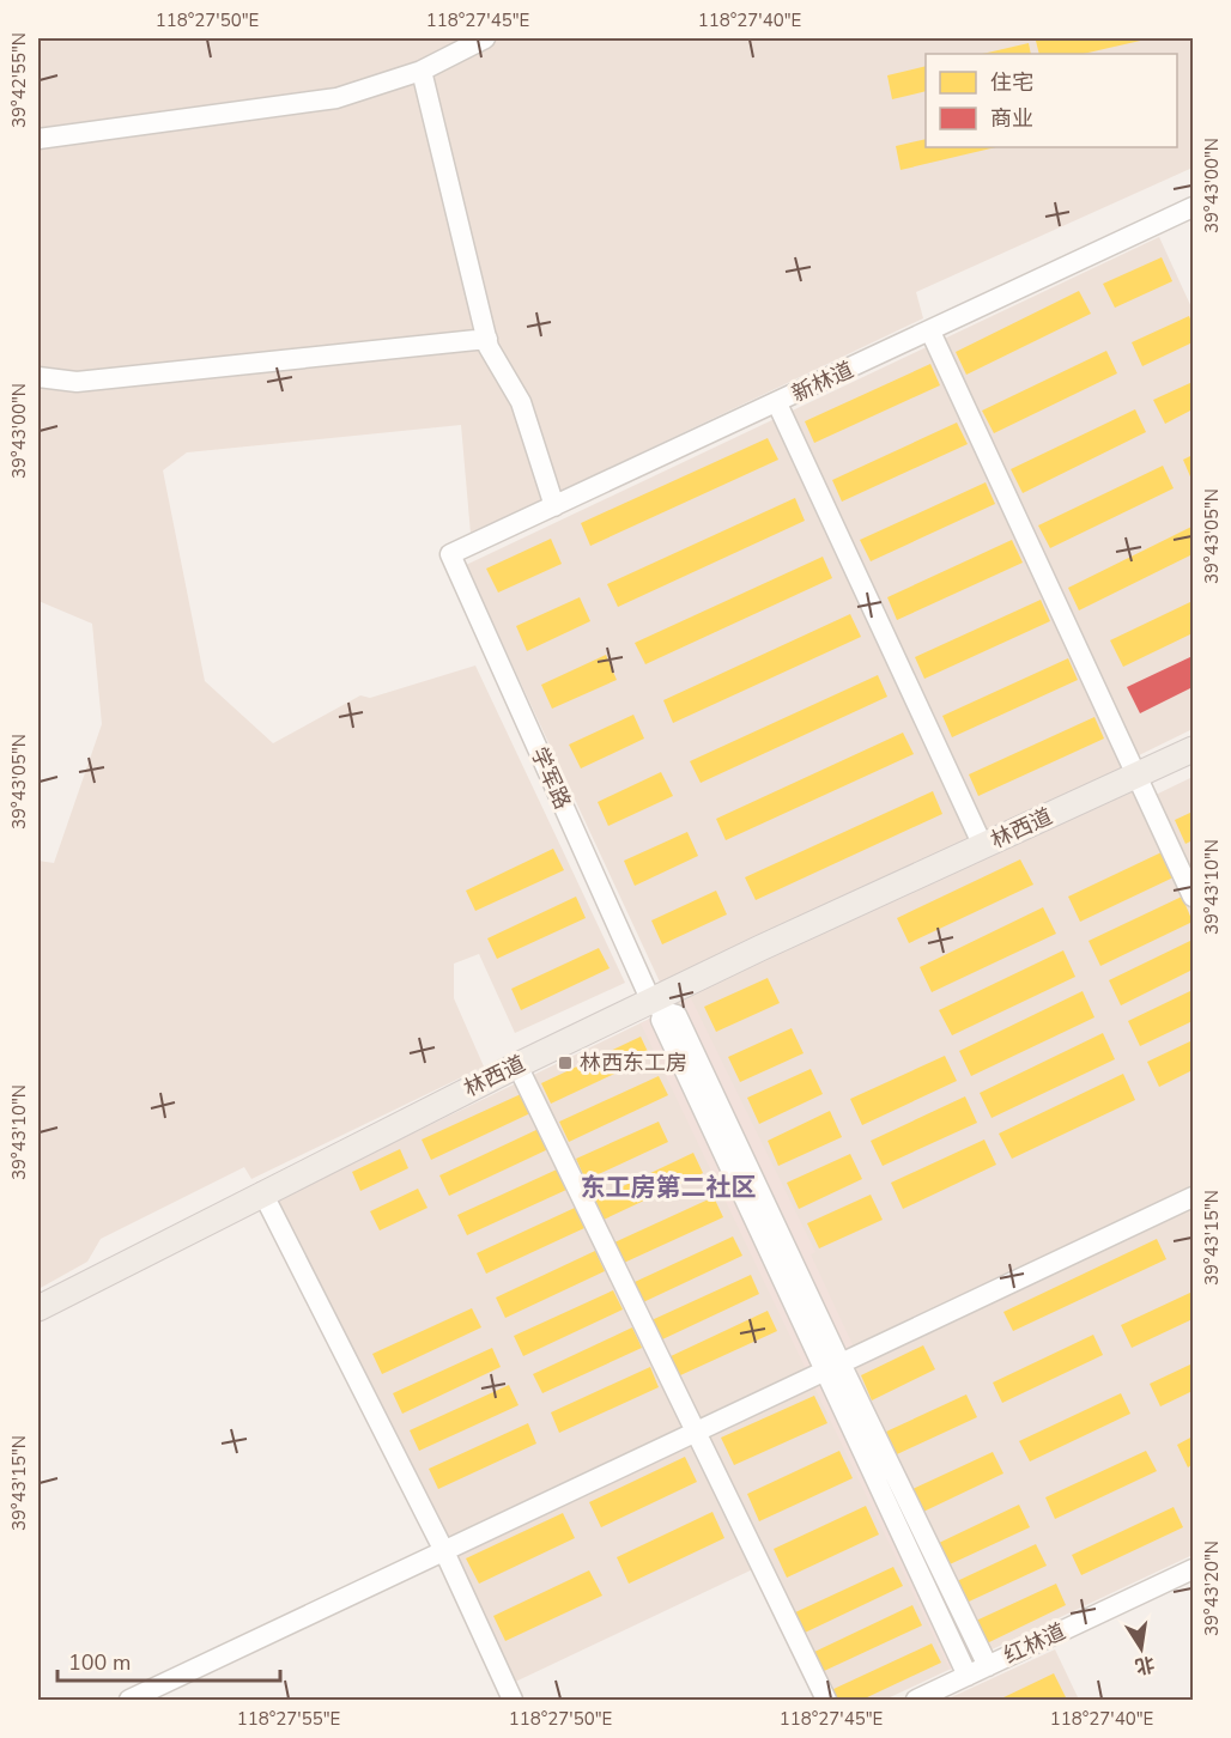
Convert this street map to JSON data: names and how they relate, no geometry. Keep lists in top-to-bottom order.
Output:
{
  "streets": {
    "main road": ["林西道"],
    "street": ["新林道", "学军路", "红林道"]
  },
  "crossings": [
    ["新林道", "学军路"],
    ["学军路", "林西道"]
  ],
  "districts": ["东工房第二社区"],
  "places": {
    "transit": ["林西东工房"]
  },
  "legend": ["住宅", "商业"],
  "scale_bar": "100 m",
  "north": "bottom",
  "coordinates": [
    "118°27'50\"E",
    "118°27'45\"E",
    "118°27'40\"E",
    "39°42'55\"N",
    "39°43'00\"N",
    "39°43'05\"N",
    "39°43'10\"N",
    "39°43'15\"N",
    "39°43'20\"N",
    "118°27'55\"E"
  ]
}
